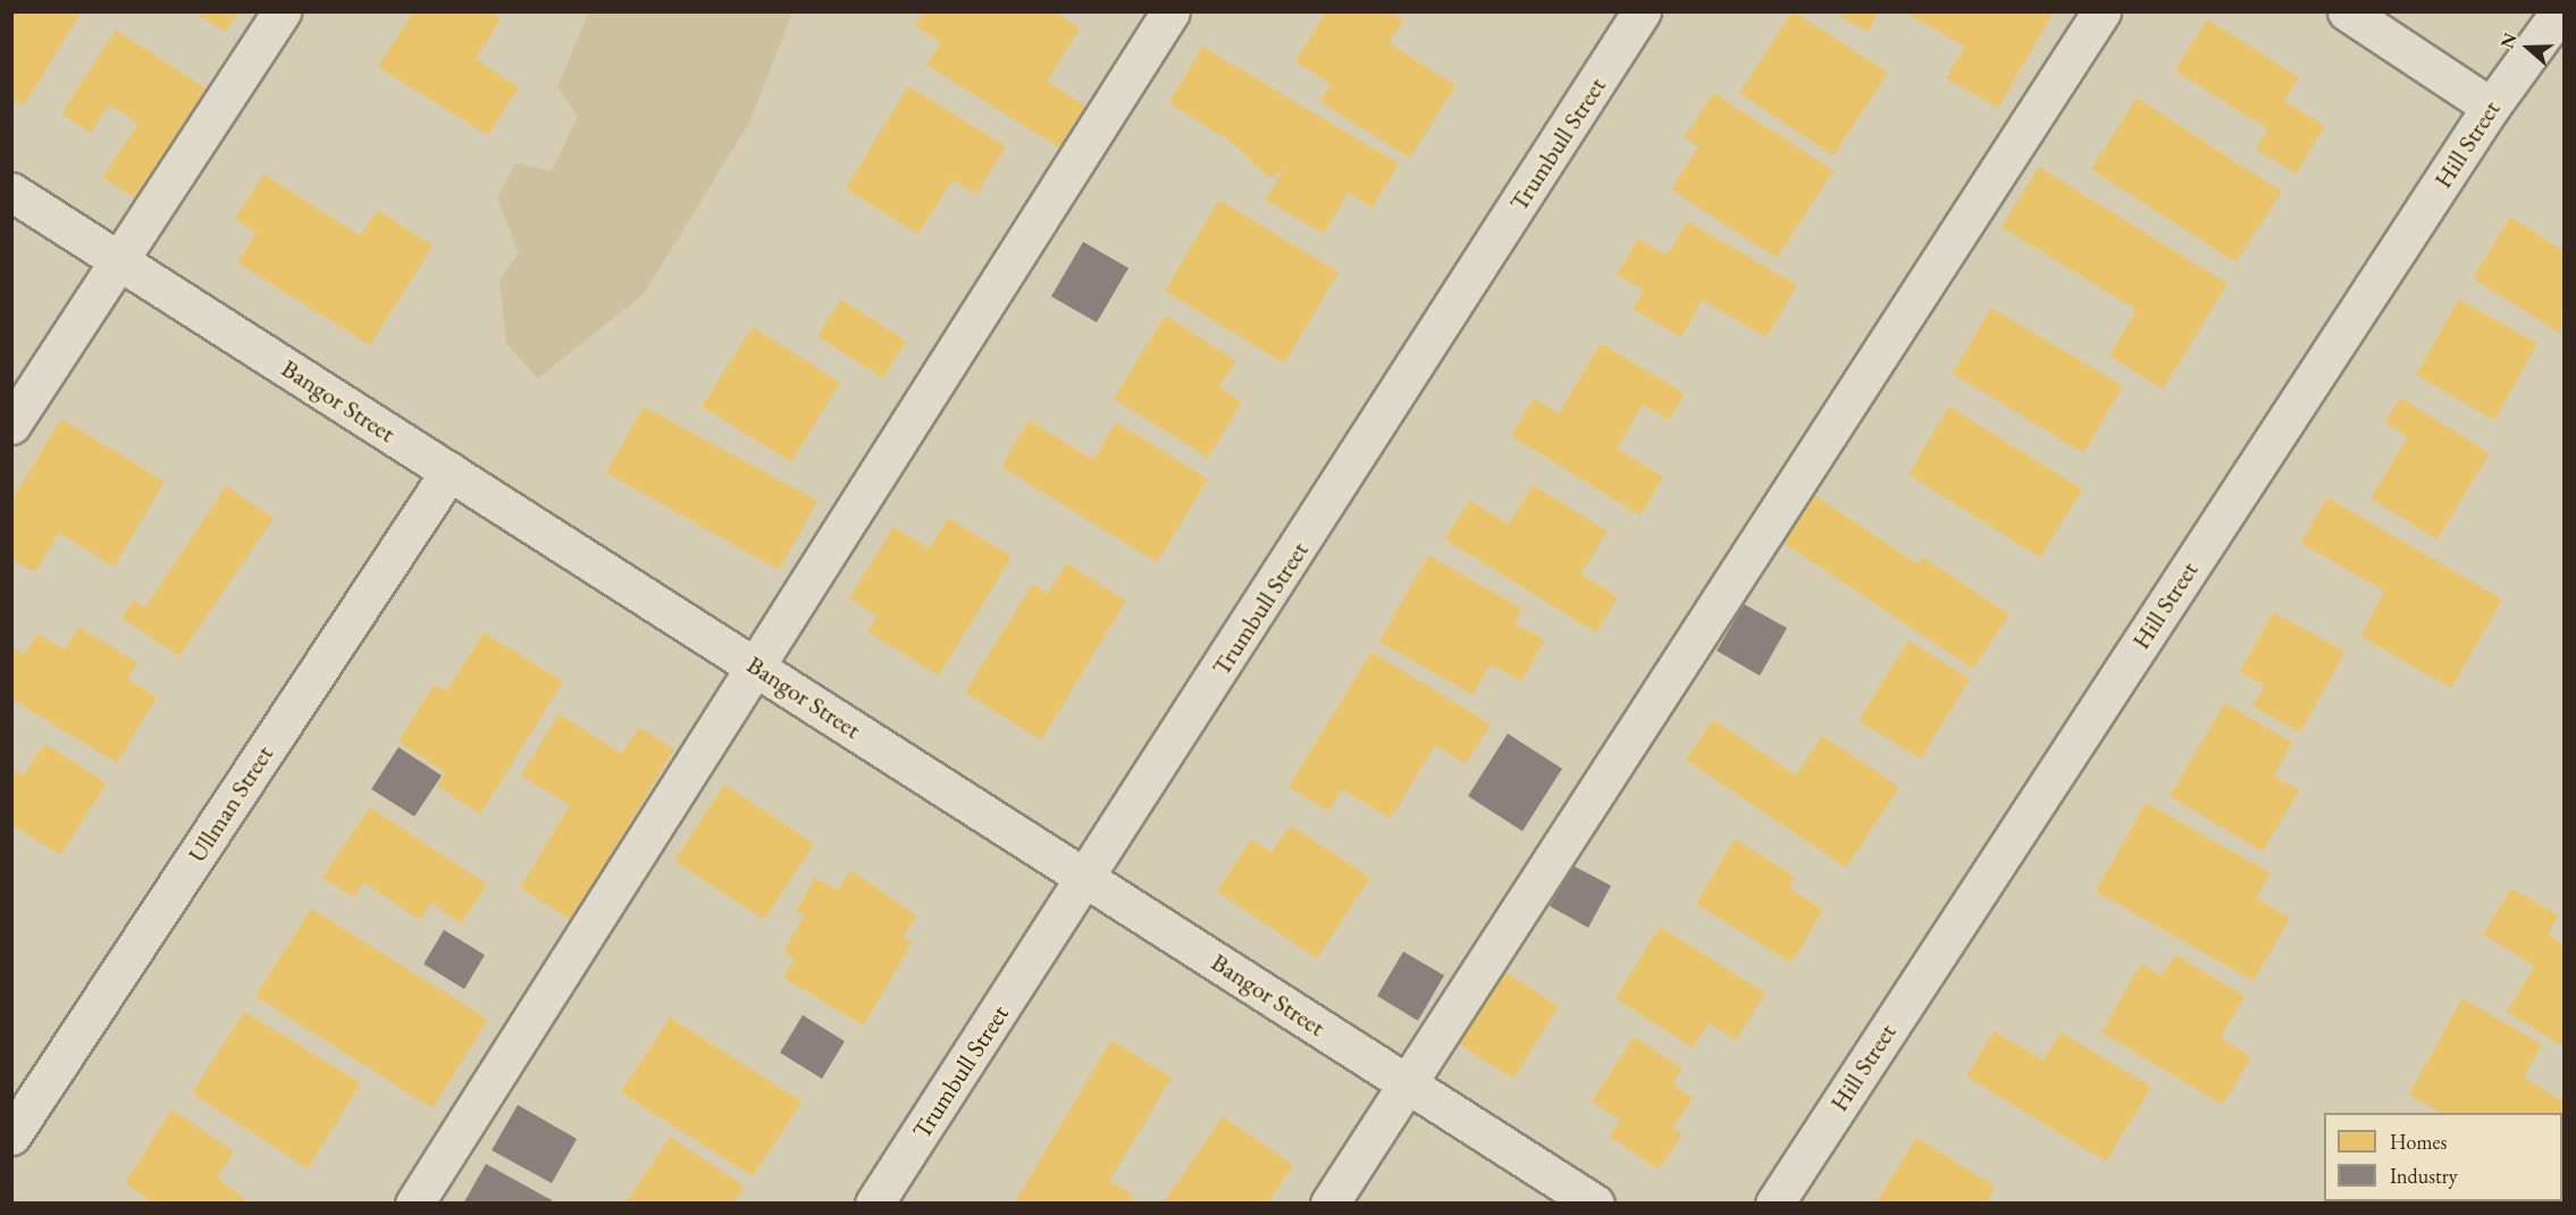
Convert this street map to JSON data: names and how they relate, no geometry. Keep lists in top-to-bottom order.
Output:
{
  "streets": {
    "street": [
      "Trumbull Street",
      "Hill Street",
      "Bangor Street",
      "Ullman Street"
    ]
  },
  "crossings": [
    ["Trumbull Street", "Bangor Street"],
    ["Bangor Street", "Ullman Street"]
  ],
  "legend": ["Homes", "Industry"],
  "north": "left"
}
